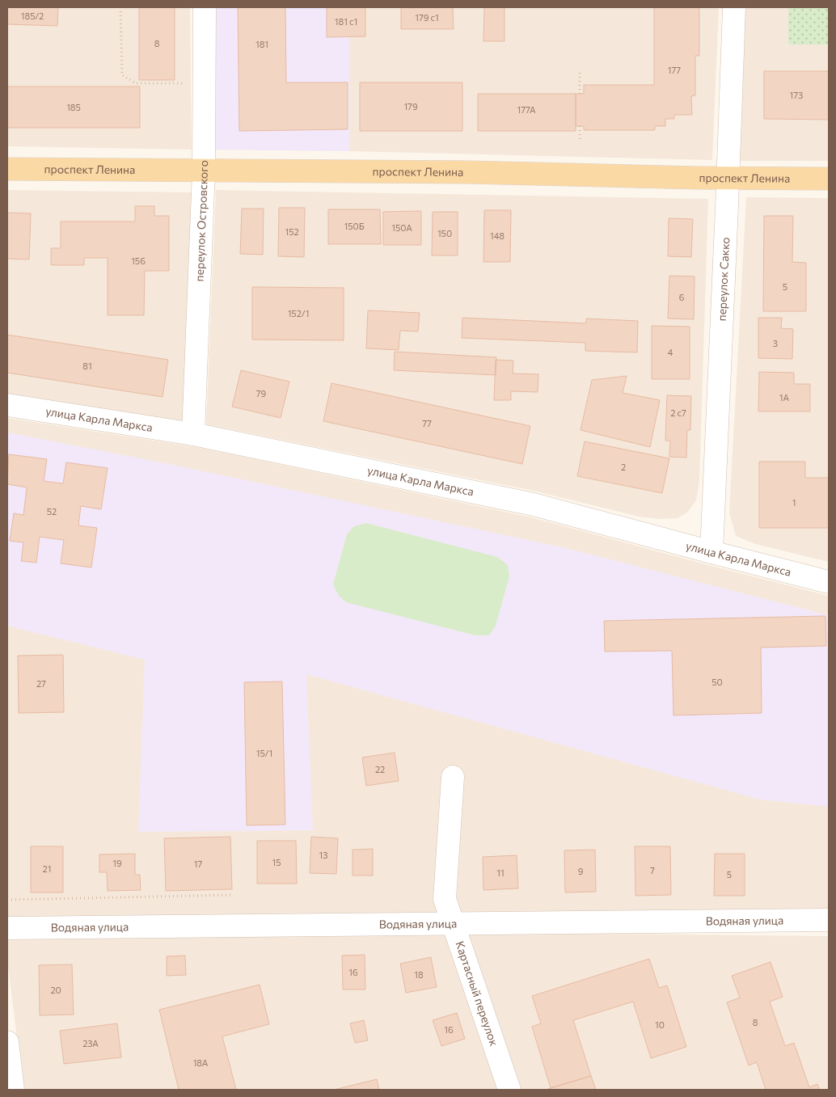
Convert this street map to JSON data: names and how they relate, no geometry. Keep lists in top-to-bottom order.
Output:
{
  "streets": {
    "main road": ["проспект Ленина"],
    "street": [
      "переулок Островского",
      "переулок Сакко",
      "улица Карла Маркса",
      "Водяная улица",
      "Картасный переулок"
    ]
  },
  "crossings": [
    ["проспект Ленина", "переулок Островского"],
    ["проспект Ленина", "переулок Сакко"],
    ["переулок Островского", "улица Карла Маркса"],
    ["переулок Сакко", "улица Карла Маркса"],
    ["Водяная улица", "Картасный переулок"]
  ],
  "house_numbers": [
    "185/2",
    "179 с1",
    "181 с1",
    "8",
    "181",
    "177",
    "173",
    "179",
    "185",
    "177А",
    "150Б",
    "150А",
    "152",
    "150",
    "148",
    "156",
    "5",
    "6",
    "152/1",
    "3",
    "4",
    "81",
    "79",
    "1А",
    "2 с7",
    "77",
    "2",
    "1",
    "52",
    "50",
    "27",
    "15/1",
    "22",
    "13",
    "15",
    "19",
    "17",
    "21",
    "7",
    "9",
    "11",
    "5",
    "16",
    "18",
    "20",
    "8",
    "10",
    "16",
    "23А",
    "18А"
  ]
}
